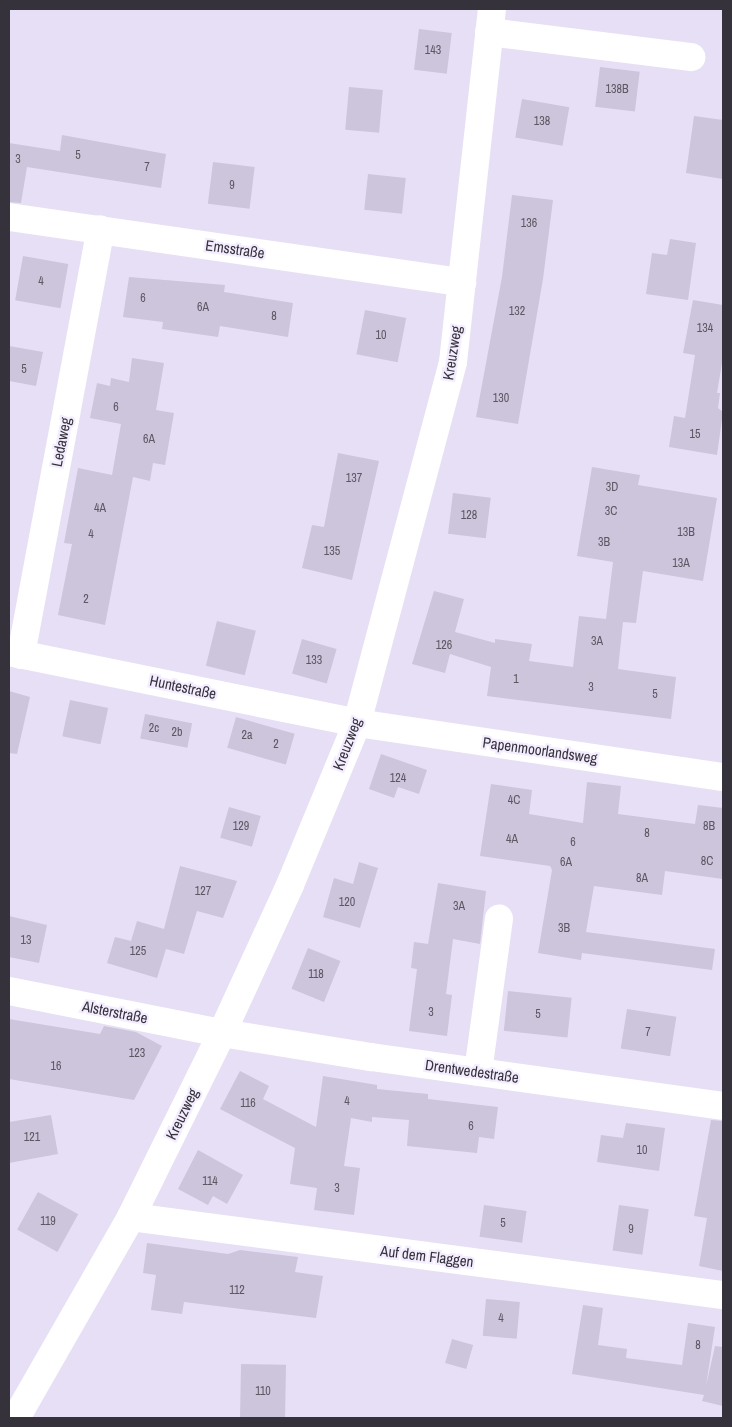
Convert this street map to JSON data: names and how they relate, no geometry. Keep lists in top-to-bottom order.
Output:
{
  "streets": {
    "street": [
      "Emsstraße",
      "Kreuzweg",
      "Ledaweg",
      "Huntestraße",
      "Papenmoorlandsweg",
      "Alsterstraße",
      "Drentwedestraße",
      "Auf dem Flaggen"
    ]
  },
  "crossings": [
    ["Emsstraße", "Kreuzweg"],
    ["Emsstraße", "Ledaweg"],
    ["Kreuzweg", "Huntestraße"],
    ["Kreuzweg", "Papenmoorlandsweg"],
    ["Kreuzweg", "Alsterstraße"],
    ["Kreuzweg", "Drentwedestraße"],
    ["Kreuzweg", "Auf dem Flaggen"],
    ["Ledaweg", "Huntestraße"],
    ["Huntestraße", "Papenmoorlandsweg"],
    ["Alsterstraße", "Drentwedestraße"]
  ],
  "house_numbers": [
    "143",
    "138B",
    "138",
    "5",
    "3",
    "7",
    "9",
    "136",
    "4",
    "6",
    "6A",
    "132",
    "8",
    "134",
    "10",
    "5",
    "130",
    "6",
    "15",
    "6A",
    "137",
    "3D",
    "4A",
    "3C",
    "128",
    "13B",
    "4",
    "3B",
    "135",
    "13A",
    "2",
    "3A",
    "126",
    "133",
    "1",
    "3",
    "5",
    "2c",
    "2b",
    "2a",
    "2",
    "124",
    "4C",
    "129",
    "8B",
    "8",
    "4A",
    "6",
    "8C",
    "6A",
    "8A",
    "127",
    "120",
    "3A",
    "3B",
    "13",
    "125",
    "118",
    "3",
    "5",
    "7",
    "123",
    "16",
    "4",
    "116",
    "6",
    "121",
    "10",
    "114",
    "3",
    "119",
    "5",
    "9",
    "112",
    "4",
    "8",
    "110"
  ]
}
